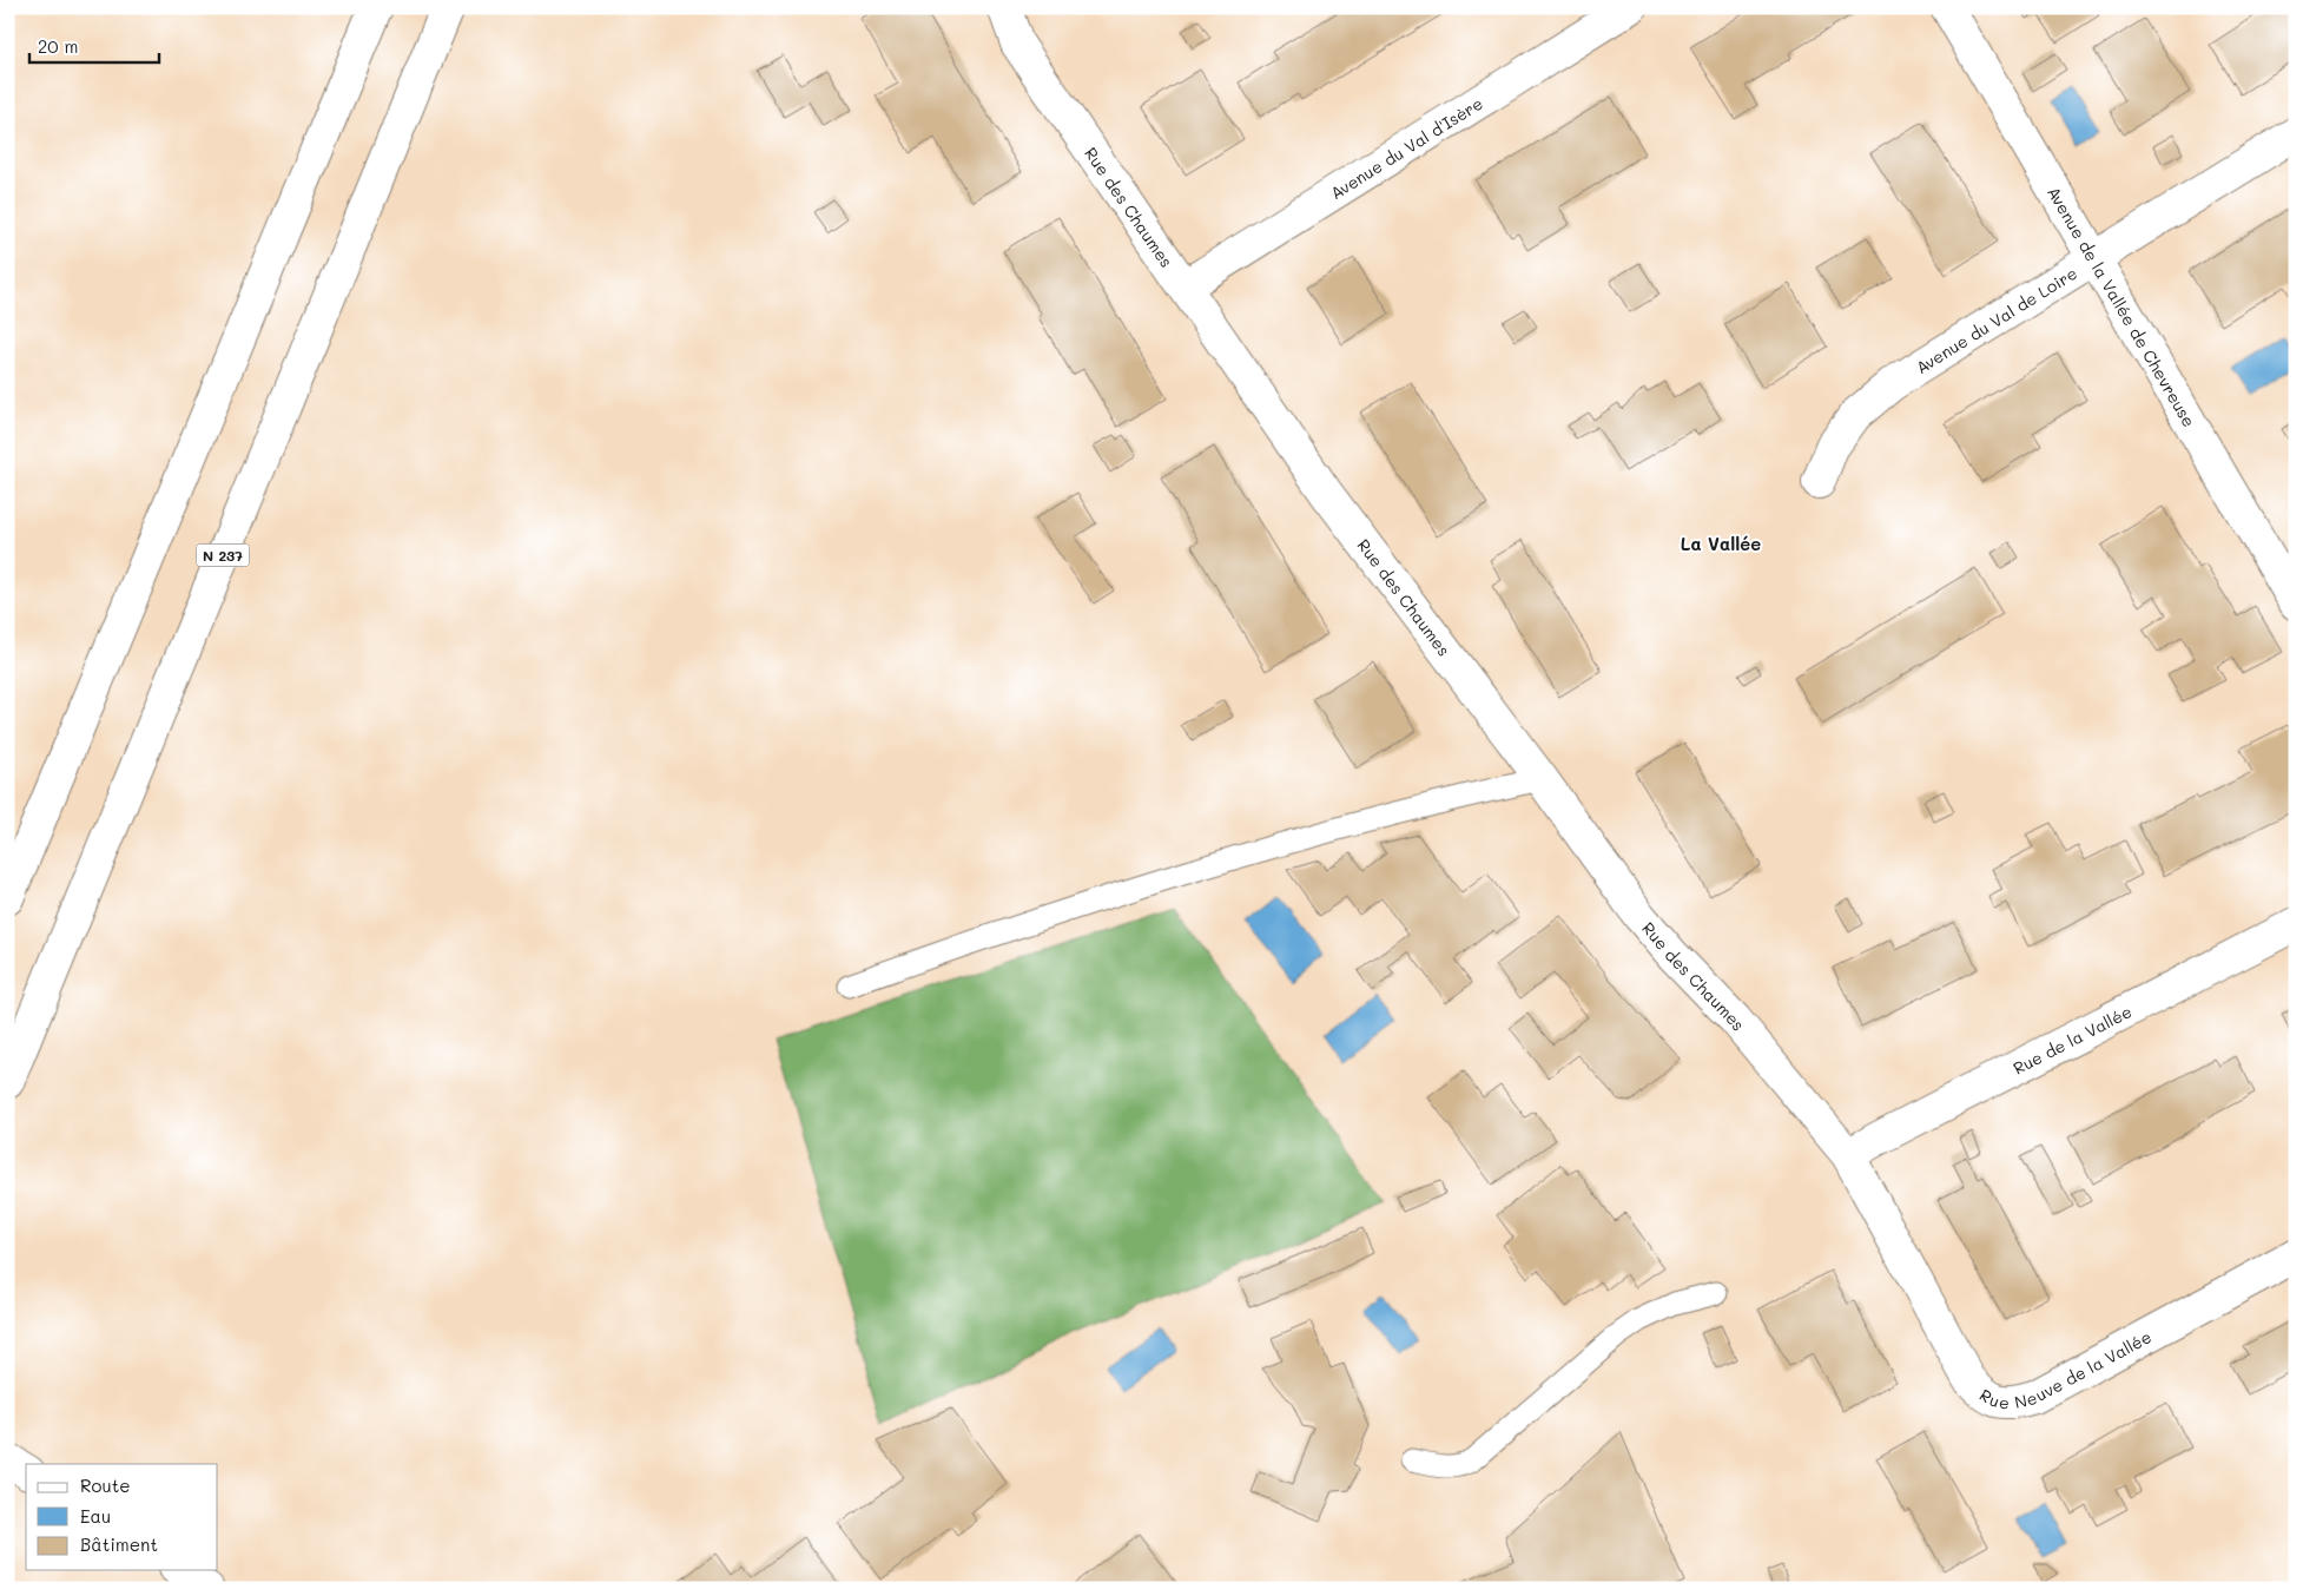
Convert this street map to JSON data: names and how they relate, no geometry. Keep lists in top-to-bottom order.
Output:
{
  "streets": {
    "main road": [
      "Avenue du Val d'Isère",
      "Rue des Chaumes",
      "Avenue de la Vallée de Chevreuse",
      "Avenue du Val de Loire",
      "N 237",
      "Rue de la Vallée",
      "Rue Neuve de la Vallée"
    ]
  },
  "crossings": [
    ["Avenue du Val d'Isère", "Rue des Chaumes"],
    ["Rue des Chaumes", "Rue de la Vallée"],
    ["Rue des Chaumes", "Rue Neuve de la Vallée"],
    ["Avenue de la Vallée de Chevreuse", "Avenue du Val de Loire"],
    ["Rue de la Vallée", "Rue Neuve de la Vallée"]
  ],
  "districts": ["La Vallée"],
  "legend": ["Route", "Eau", "Bâtiment"],
  "scale_bar": "20 m"
}
